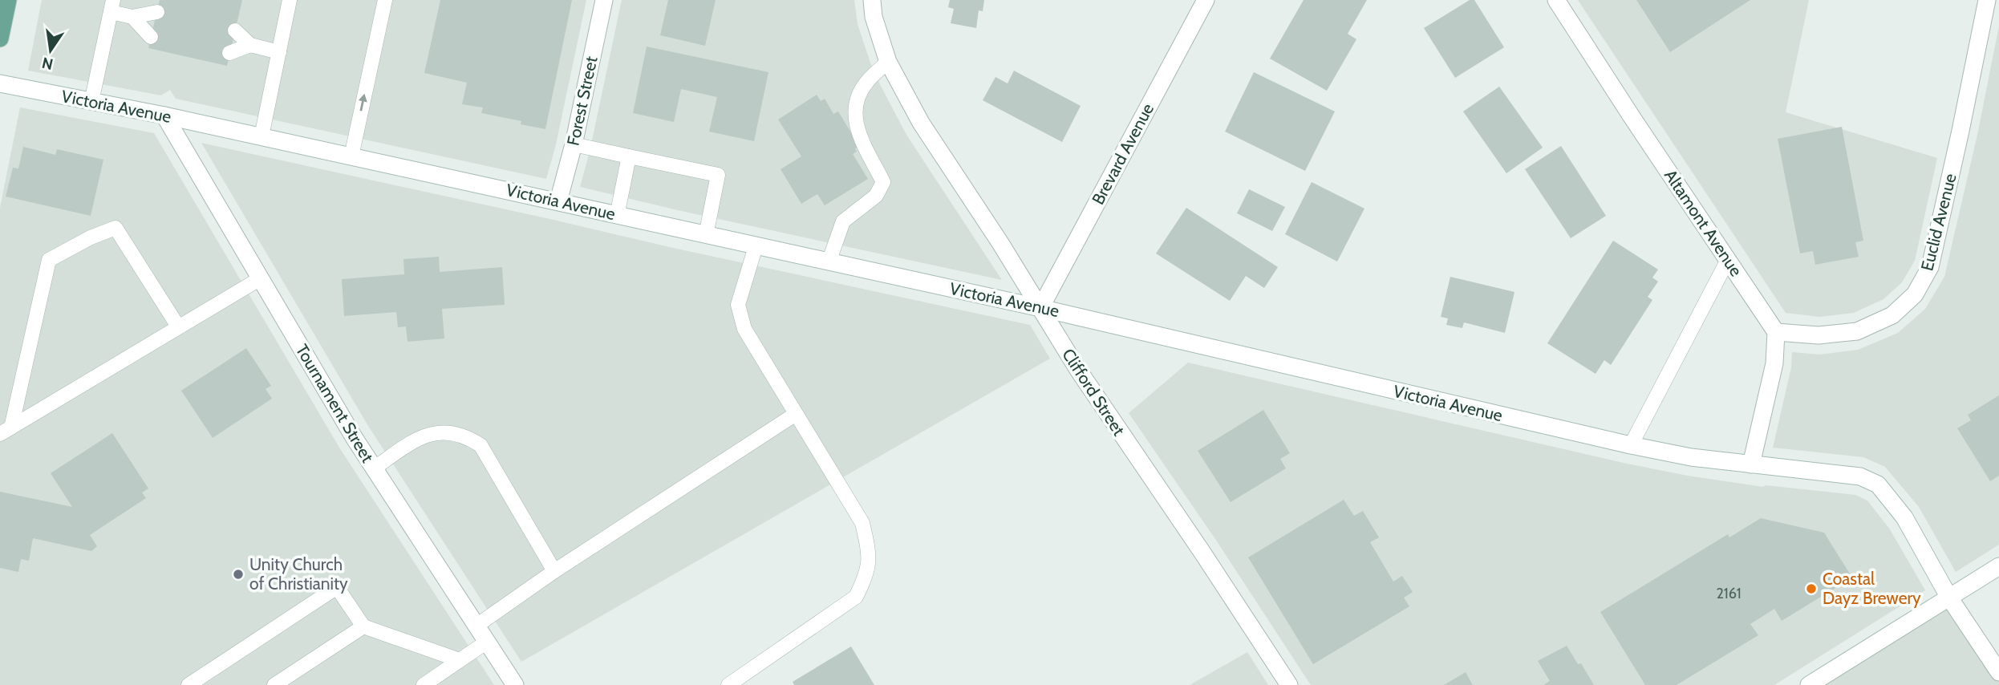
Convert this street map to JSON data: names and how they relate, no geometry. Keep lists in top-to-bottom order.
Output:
{
  "streets": {
    "street": [
      "Forest Street",
      "Victoria Avenue",
      "Brevard Avenue",
      "Euclid Avenue",
      "Altamont Avenue",
      "Clifford Street",
      "Tournament Street"
    ]
  },
  "crossings": [
    ["Forest Street", "Victoria Avenue"],
    ["Victoria Avenue", "Brevard Avenue"],
    ["Victoria Avenue", "Clifford Street"],
    ["Victoria Avenue", "Tournament Street"],
    ["Brevard Avenue", "Clifford Street"],
    ["Euclid Avenue", "Altamont Avenue"]
  ],
  "places": ["Unity Church of Christianity", "Coastal Dayz Brewery"],
  "house_numbers": ["2161"],
  "north": "bottom"
}
